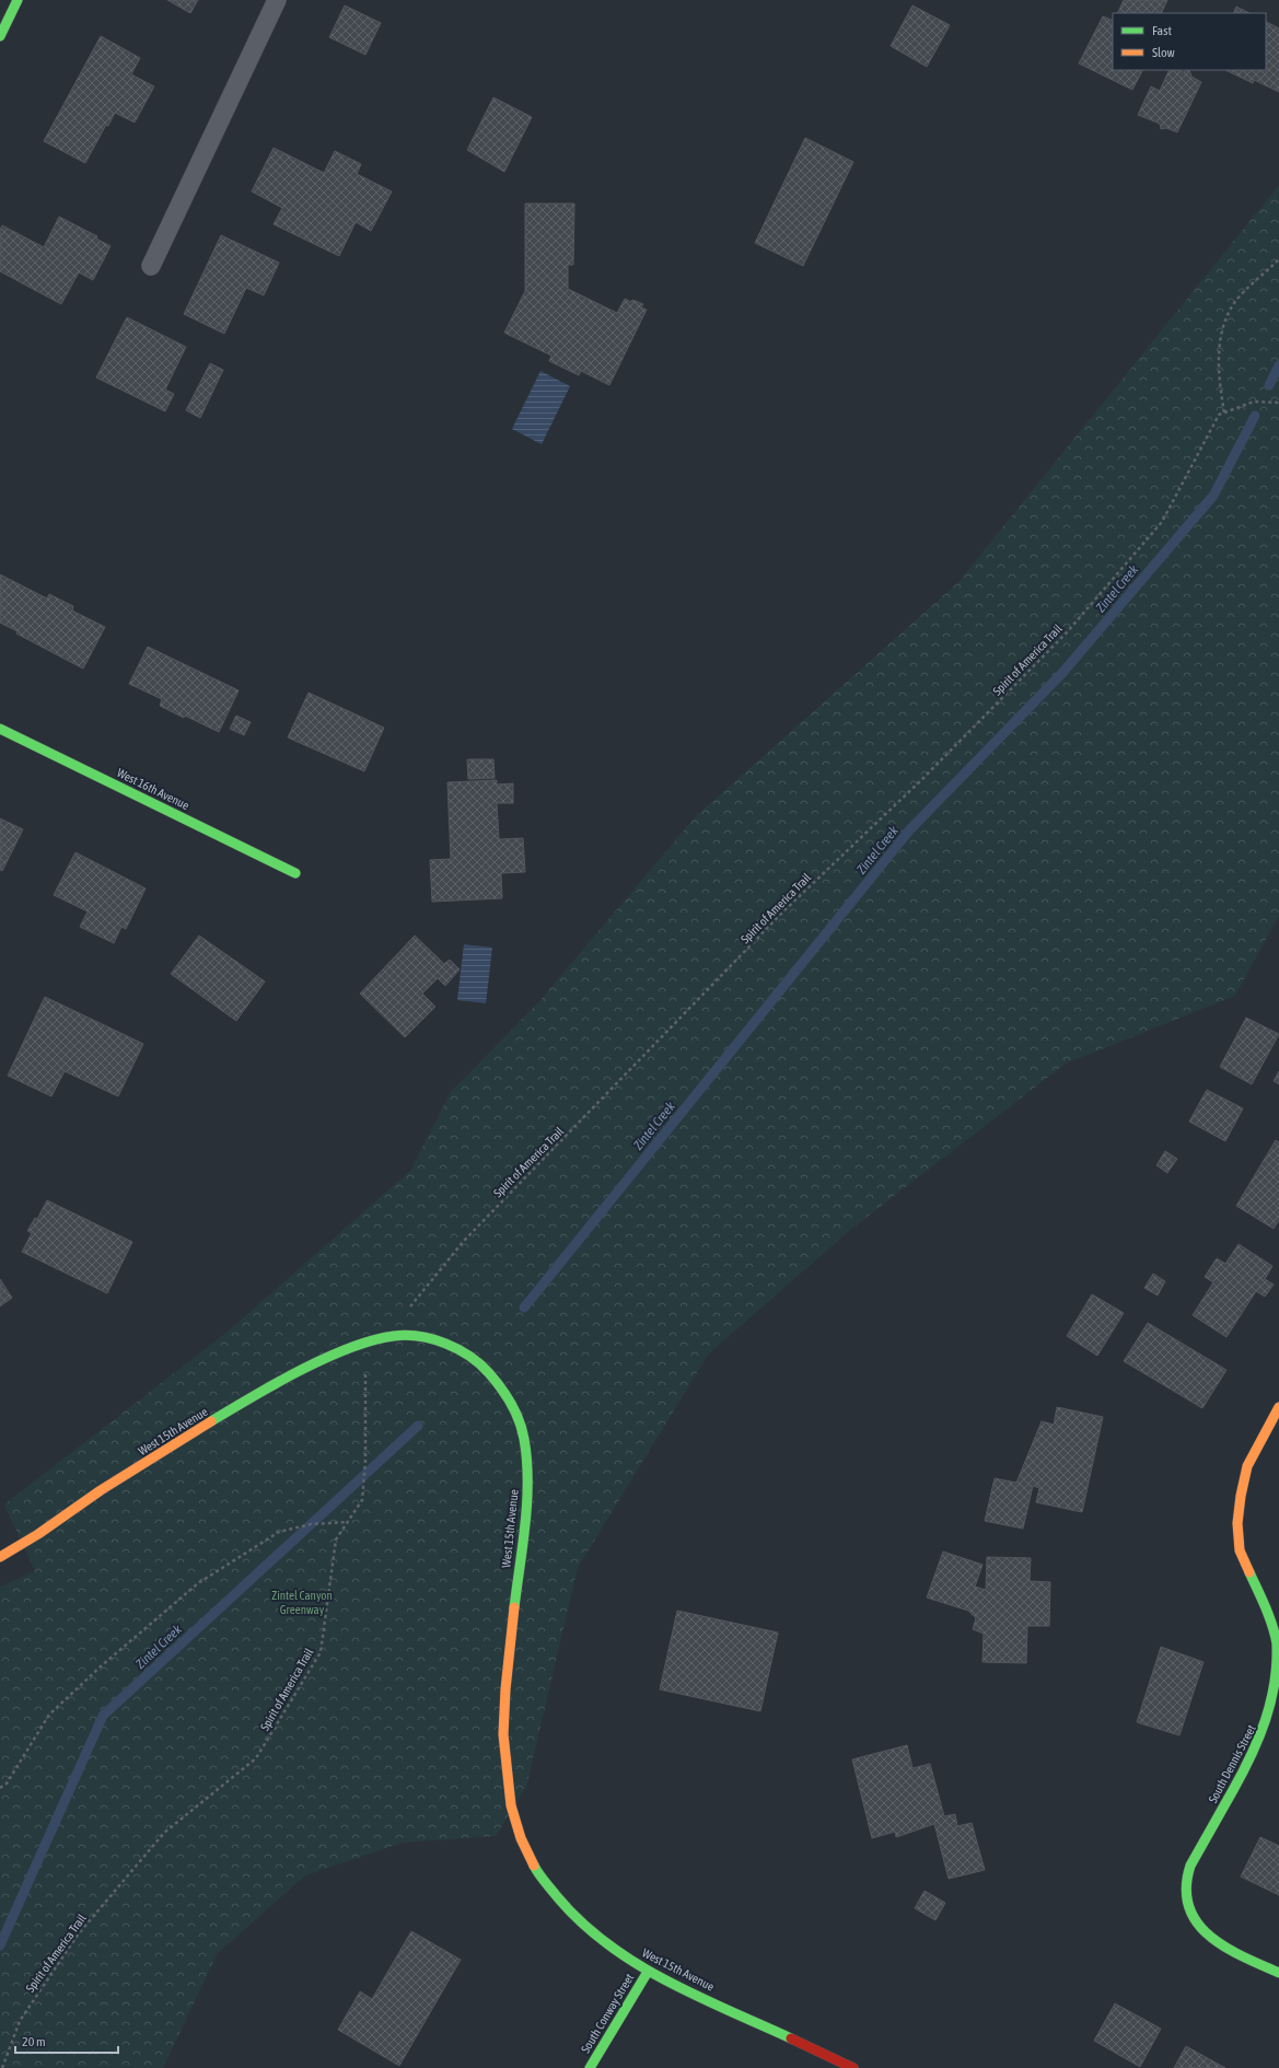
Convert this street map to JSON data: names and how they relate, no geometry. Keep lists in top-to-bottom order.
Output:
{
  "streets": {
    "street": [
      "West 16th Avenue",
      "West 15th Avenue",
      "South Dennis Street",
      "South Conway Street"
    ],
    "path": ["Spirit of America Trail"]
  },
  "crossings": [
    ["Spirit of America Trail", "West 15th Avenue"],
    ["West 15th Avenue", "South Conway Street"]
  ],
  "water": ["Zintel Creek"],
  "parks": ["Zintel Canyon Greenway"],
  "legend": ["Fast", "Slow"],
  "scale_bar": "20 m"
}
